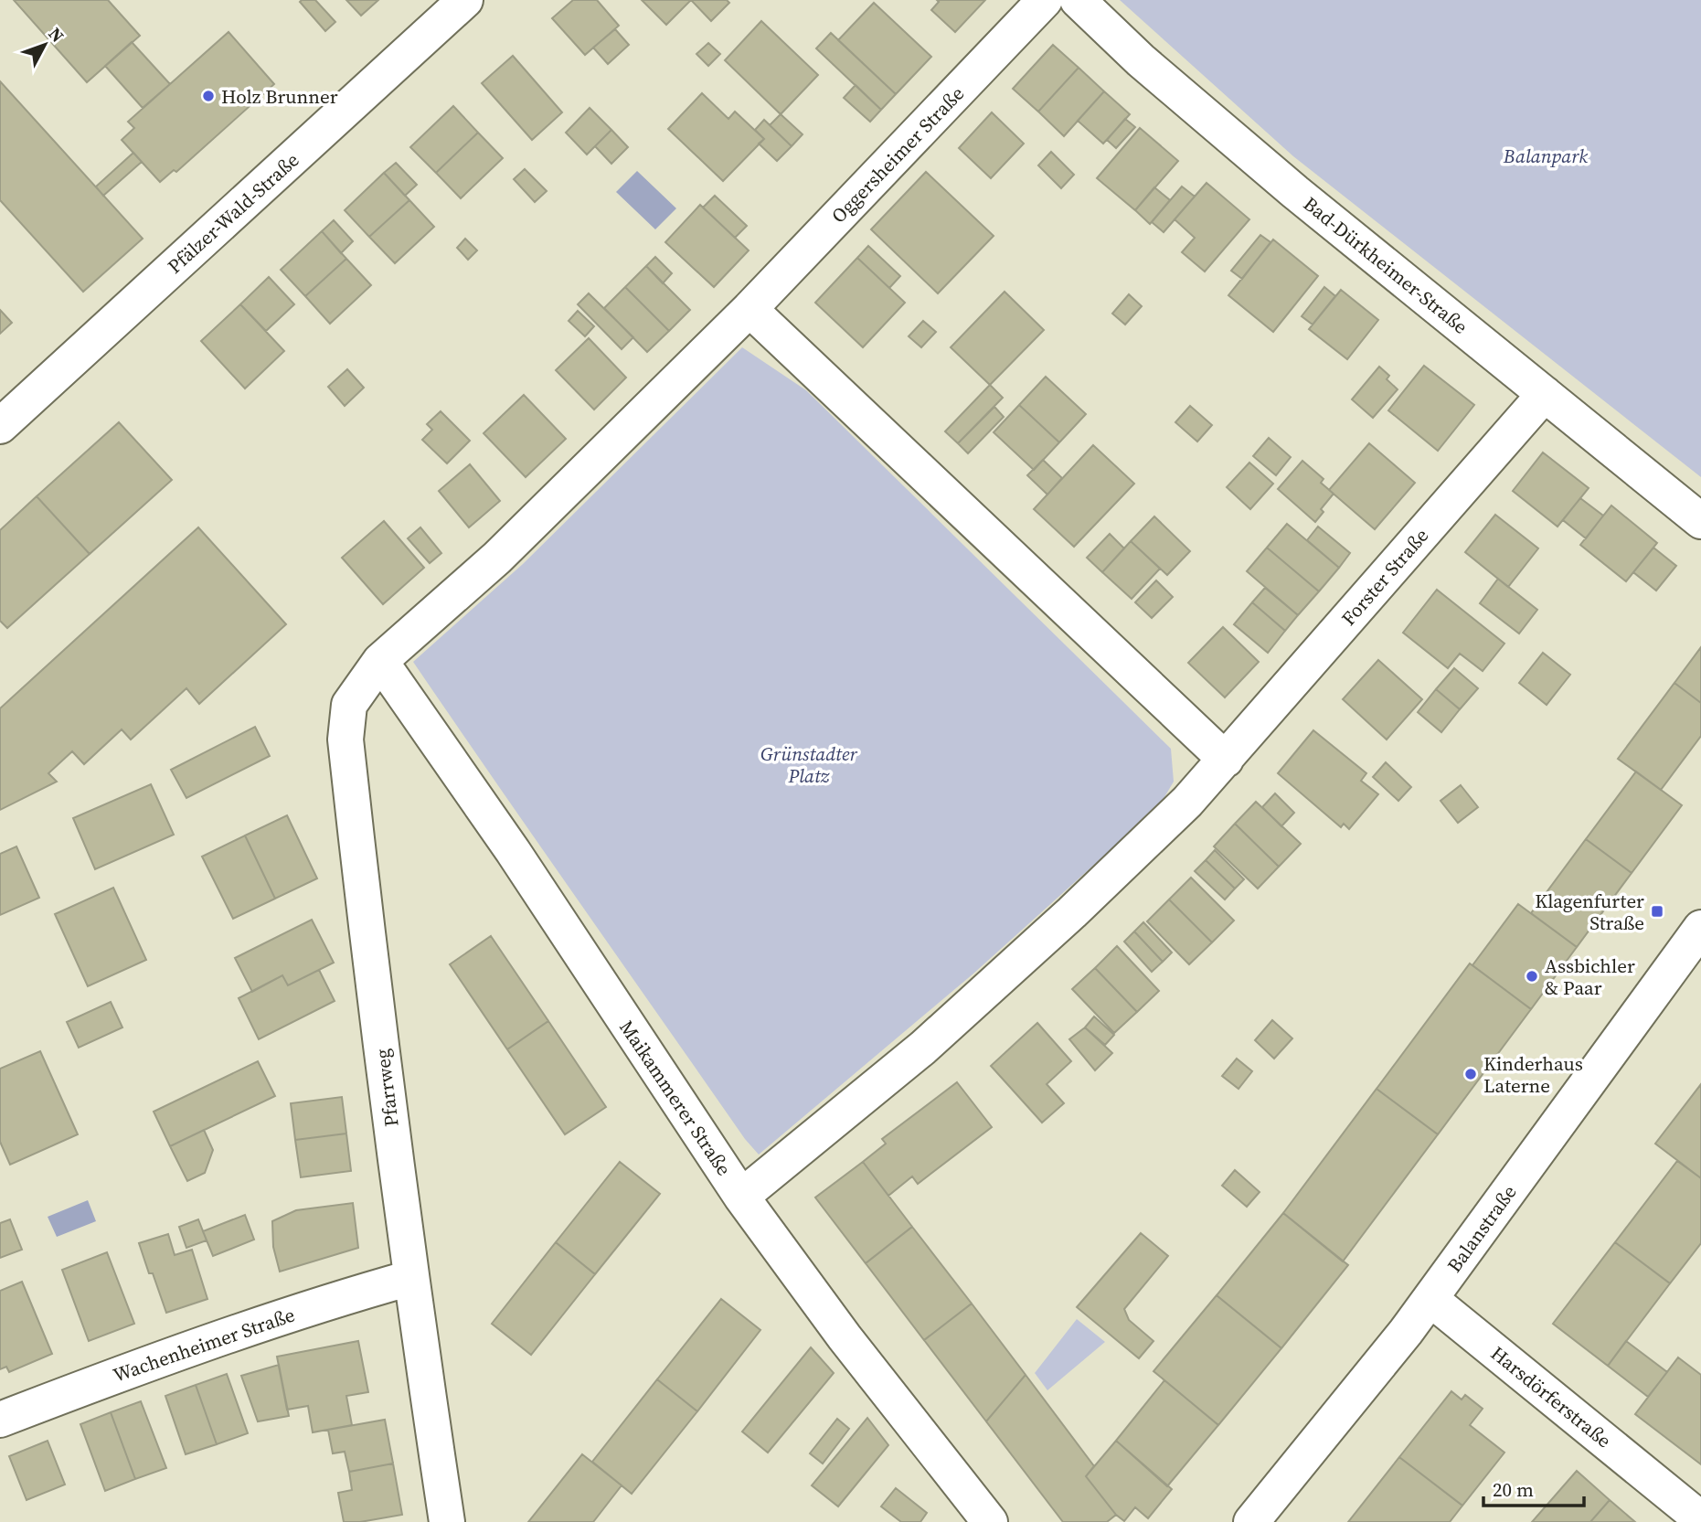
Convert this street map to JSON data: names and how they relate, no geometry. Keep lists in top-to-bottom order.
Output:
{
  "streets": {
    "street": [
      "Oggersheimer Straße",
      "Pfälzer-Wald-Straße",
      "Bad-Dürkheimer-Straße",
      "Forster Straße",
      "Pfarrweg",
      "Maikammerer Straße",
      "Balanstraße",
      "Wachenheimer Straße",
      "Harsdörferstraße"
    ]
  },
  "crossings": [
    ["Bad-Dürkheimer-Straße", "Forster Straße"],
    ["Pfarrweg", "Maikammerer Straße"],
    ["Pfarrweg", "Wachenheimer Straße"],
    ["Balanstraße", "Harsdörferstraße"]
  ],
  "parks": ["Balanpark", "Grünstadter Platz"],
  "places": {
    "other": ["Holz Brunner", "Assbichler & Paar", "Kinderhaus Laterne"],
    "transit": ["Klagenfurter Straße"]
  },
  "scale_bar": "20 m",
  "north": "top right"
}
